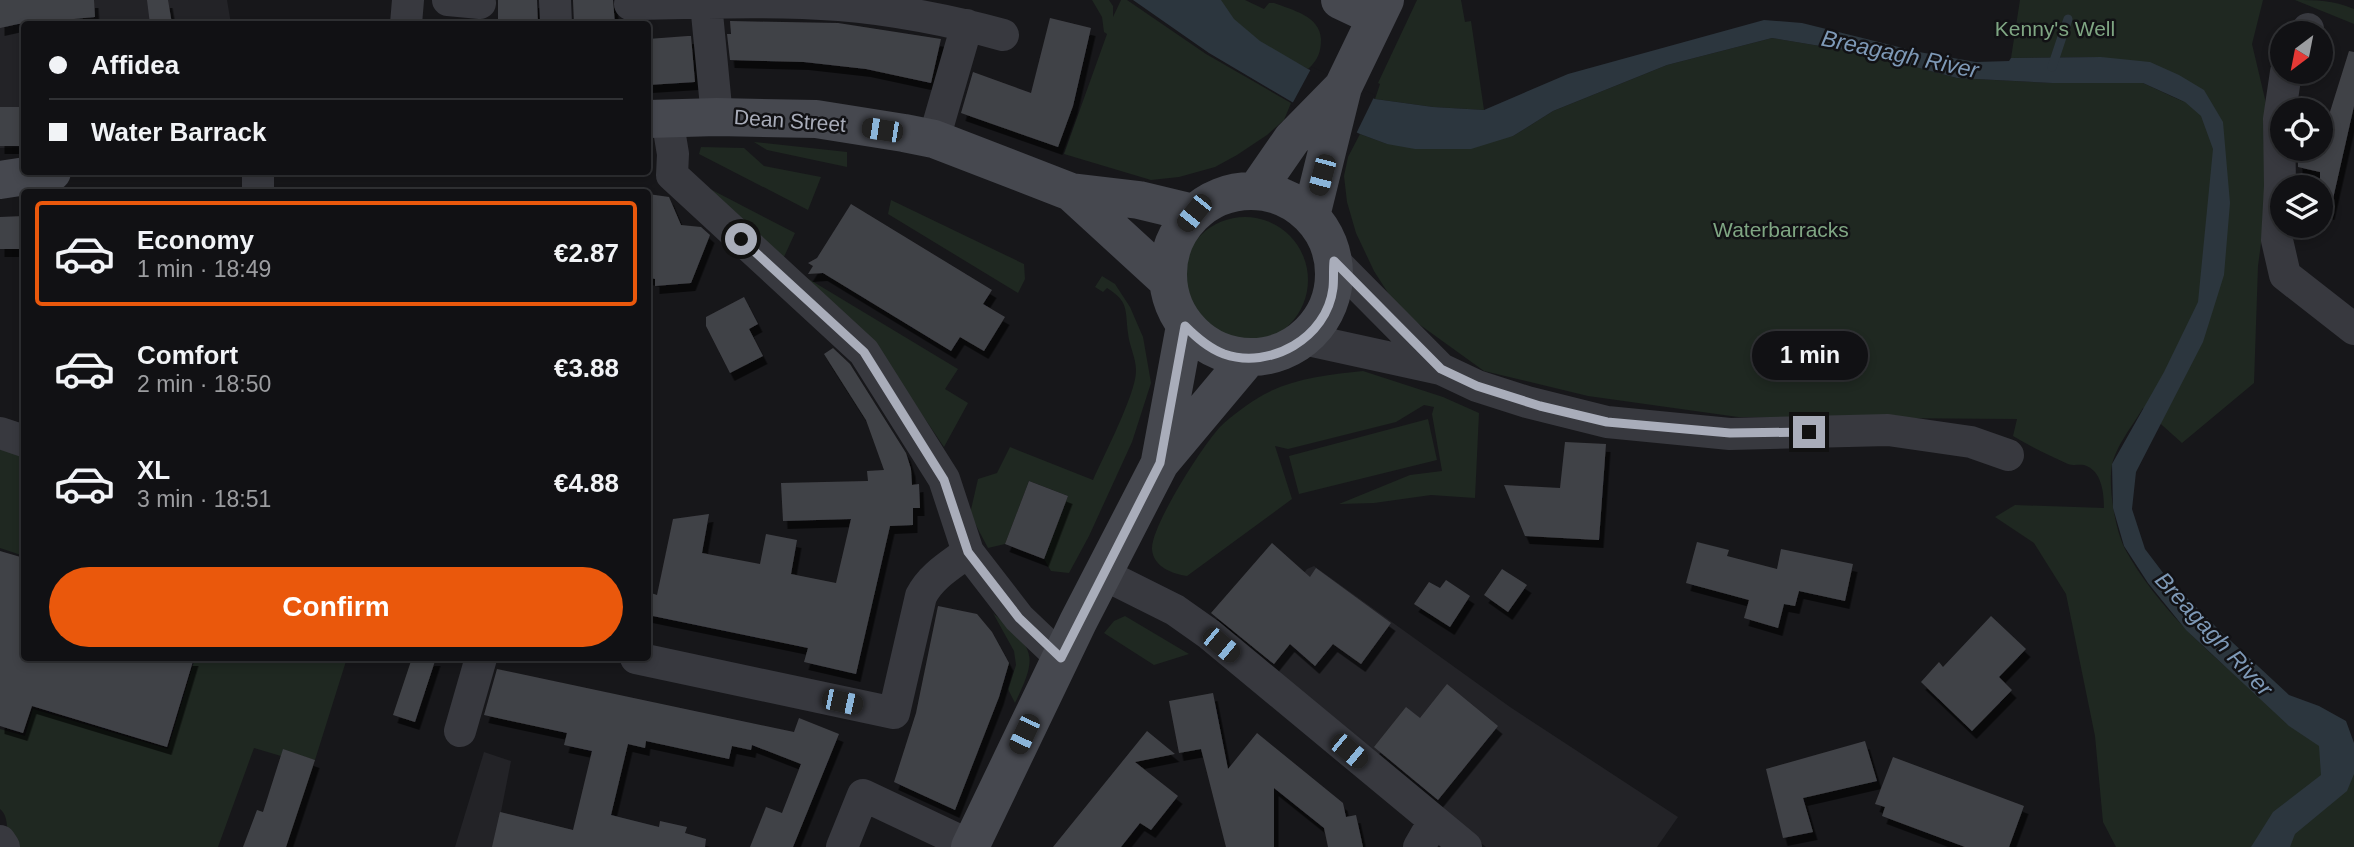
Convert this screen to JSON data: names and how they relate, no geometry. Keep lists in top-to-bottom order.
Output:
{
  "streets": {
    "main road": ["Dean Street"]
  },
  "water": ["Breagagh River"],
  "parks": ["Kenny's Well", "Waterbarracks"],
  "north": "bottom left",
  "page": {
    "banner": ["Affidea", "Water Barrack"],
    "list": [
      {
        "name": "Economy",
        "note": "1 min · 18:49",
        "value": "€2.87"
      },
      {
        "name": "Comfort",
        "note": "2 min · 18:50",
        "value": "€3.88"
      },
      {
        "name": "XL",
        "note": "3 min · 18:51",
        "value": "€4.88"
      }
    ],
    "bubble": "1 min",
    "buttons": "Confirm"
  }
}
